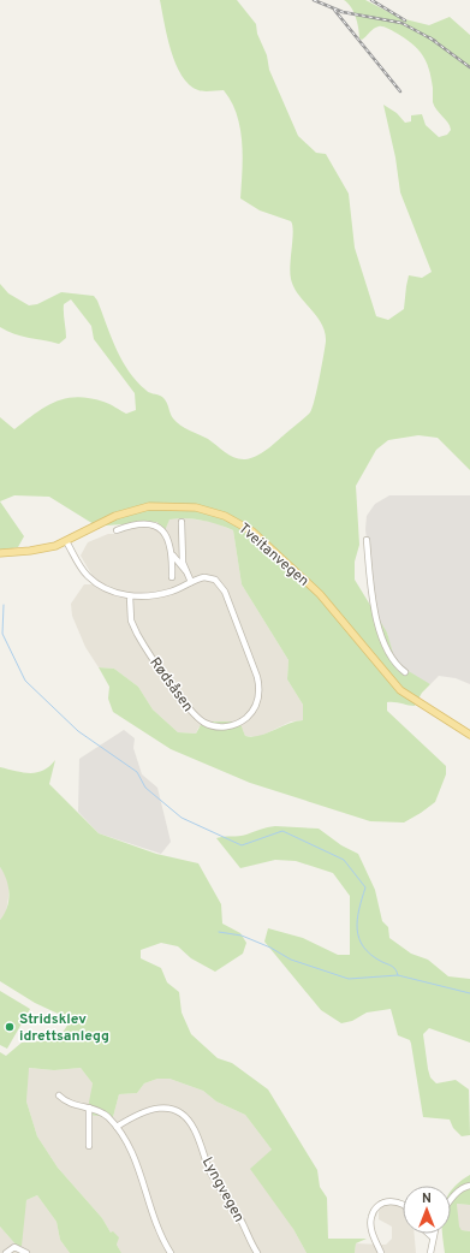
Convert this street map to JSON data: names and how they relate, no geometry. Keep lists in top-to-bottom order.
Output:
{
  "streets": {
    "main road": ["Tveitanvegen"],
    "street": ["Rødsåsen", "Lyngvegen"]
  },
  "crossings": [
    ["Tveitanvegen", "Rødsåsen"]
  ],
  "places": ["Stridsklev idrettsanlegg"],
  "north": "top"
}
